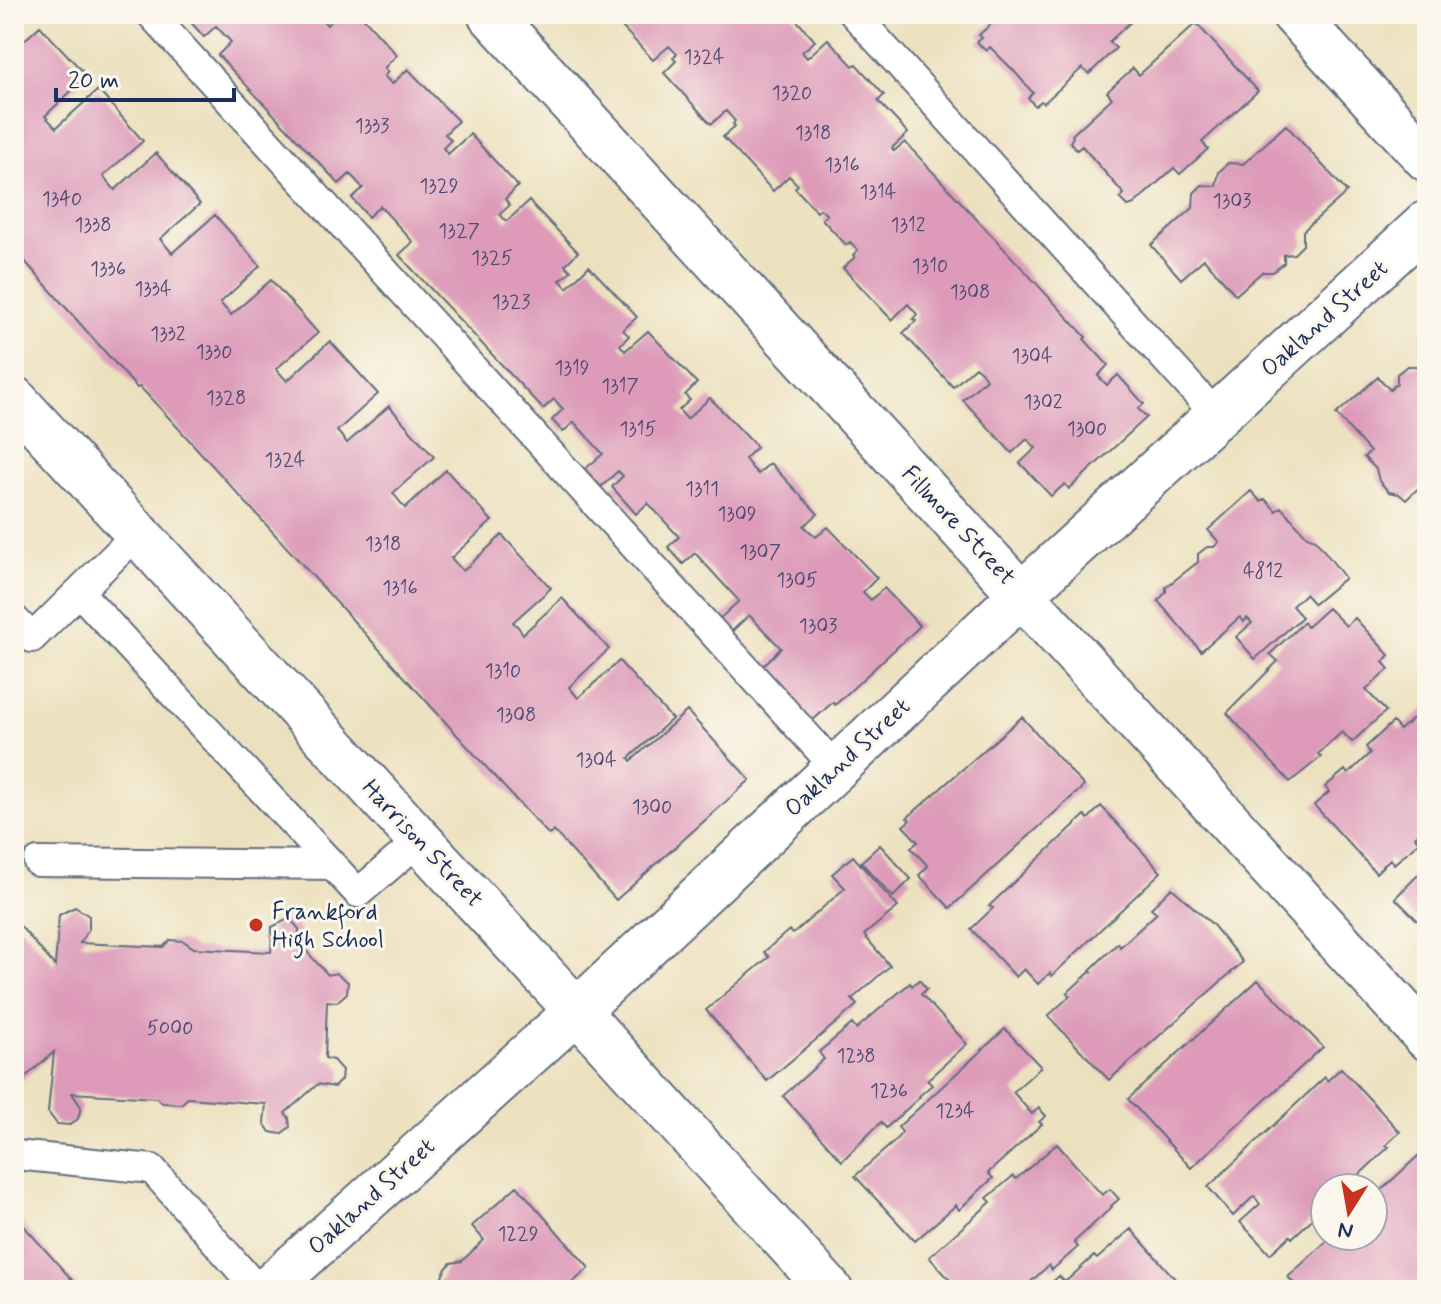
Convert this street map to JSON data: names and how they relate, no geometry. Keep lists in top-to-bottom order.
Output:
{
  "streets": {
    "street": ["Oakland Street", "Fillmore Street", "Harrison Street"]
  },
  "crossings": [
    ["Oakland Street", "Fillmore Street"],
    ["Oakland Street", "Harrison Street"]
  ],
  "places": ["Frankford High School"],
  "house_numbers": [
    "1324",
    "1320",
    "1333",
    "1318",
    "1316",
    "1329",
    "1314",
    "1340",
    "1303",
    "1338",
    "1312",
    "1327",
    "1325",
    "1310",
    "1336",
    "1334",
    "1308",
    "1323",
    "1332",
    "1330",
    "1304",
    "1319",
    "1317",
    "1328",
    "1302",
    "1315",
    "1300",
    "1324",
    "1311",
    "1309",
    "1318",
    "1307",
    "4812",
    "1305",
    "1316",
    "1303",
    "1310",
    "1308",
    "1304",
    "1300",
    "5000",
    "1238",
    "1236",
    "1234",
    "1229"
  ],
  "scale_bar": "20 m",
  "north": "bottom"
}
